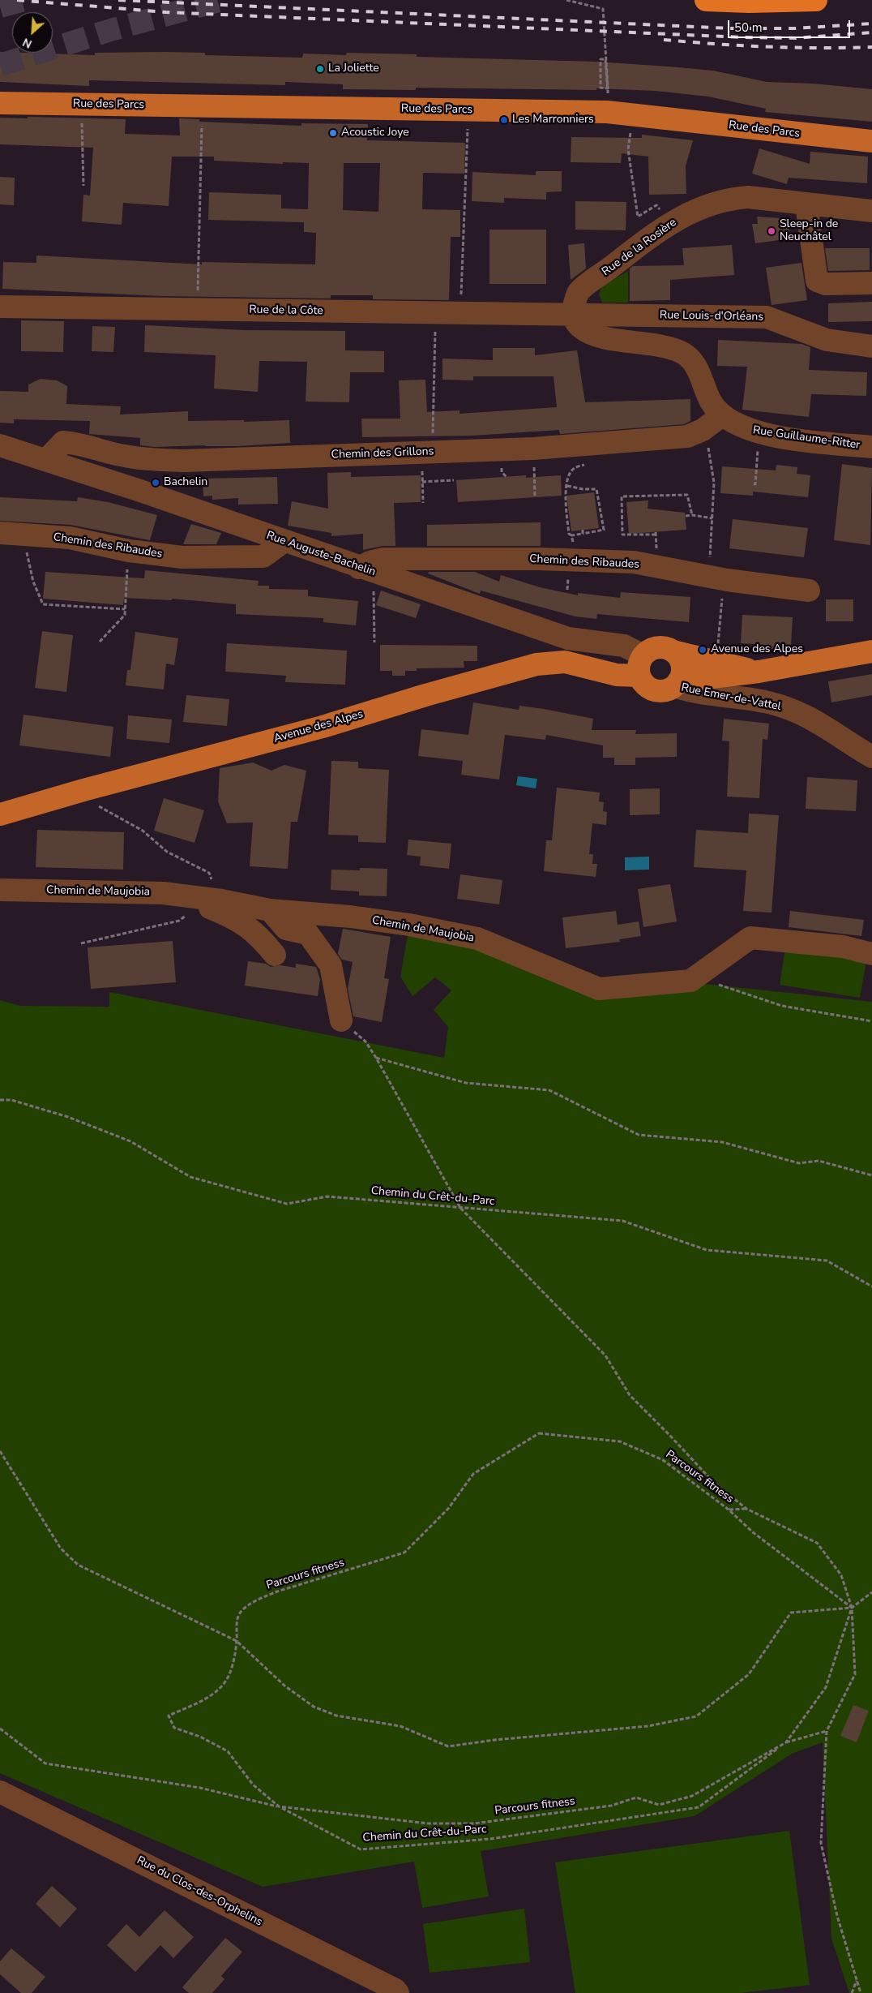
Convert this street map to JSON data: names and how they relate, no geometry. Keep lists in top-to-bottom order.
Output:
{
  "streets": {
    "main road": ["Rue des Parcs", "Avenue des Alpes"],
    "street": [
      "Rue de la Rosière",
      "Rue de la Côte",
      "Rue Louis-d'Orléans",
      "Rue Guillaume-Ritter",
      "Chemin des Grillons",
      "Chemin des Ribaudes",
      "Rue Auguste-Bachelin",
      "Rue Emer-de-Vattel",
      "Chemin de Maujobia",
      "Rue du Clos-des-Orphelins"
    ],
    "path": ["Chemin du Crêt-du-Parc", "Parcours fitness"]
  },
  "crossings": [
    ["Rue de la Rosière", "Rue de la Côte"],
    ["Rue de la Rosière", "Rue Louis-d'Orléans"],
    ["Rue de la Rosière", "Rue Guillaume-Ritter"],
    ["Rue de la Côte", "Rue Louis-d'Orléans"],
    ["Rue de la Côte", "Rue Guillaume-Ritter"],
    ["Rue Louis-d'Orléans", "Rue Guillaume-Ritter"],
    ["Rue Guillaume-Ritter", "Chemin des Grillons"],
    ["Chemin des Grillons", "Rue Auguste-Bachelin"],
    ["Chemin des Ribaudes", "Rue Auguste-Bachelin"],
    ["Rue Auguste-Bachelin", "Rue Emer-de-Vattel"],
    ["Rue Auguste-Bachelin", "Avenue des Alpes"],
    ["Rue Emer-de-Vattel", "Avenue des Alpes"],
    ["Chemin du Crêt-du-Parc", "Parcours fitness"]
  ],
  "places": [
    "La Joliette",
    "Les Marronniers",
    "Acoustic Joye",
    "Sleep-in de Neuchâtel",
    "Bachelin",
    "Avenue des Alpes"
  ],
  "scale_bar": "50 m",
  "north": "bottom left"
}
